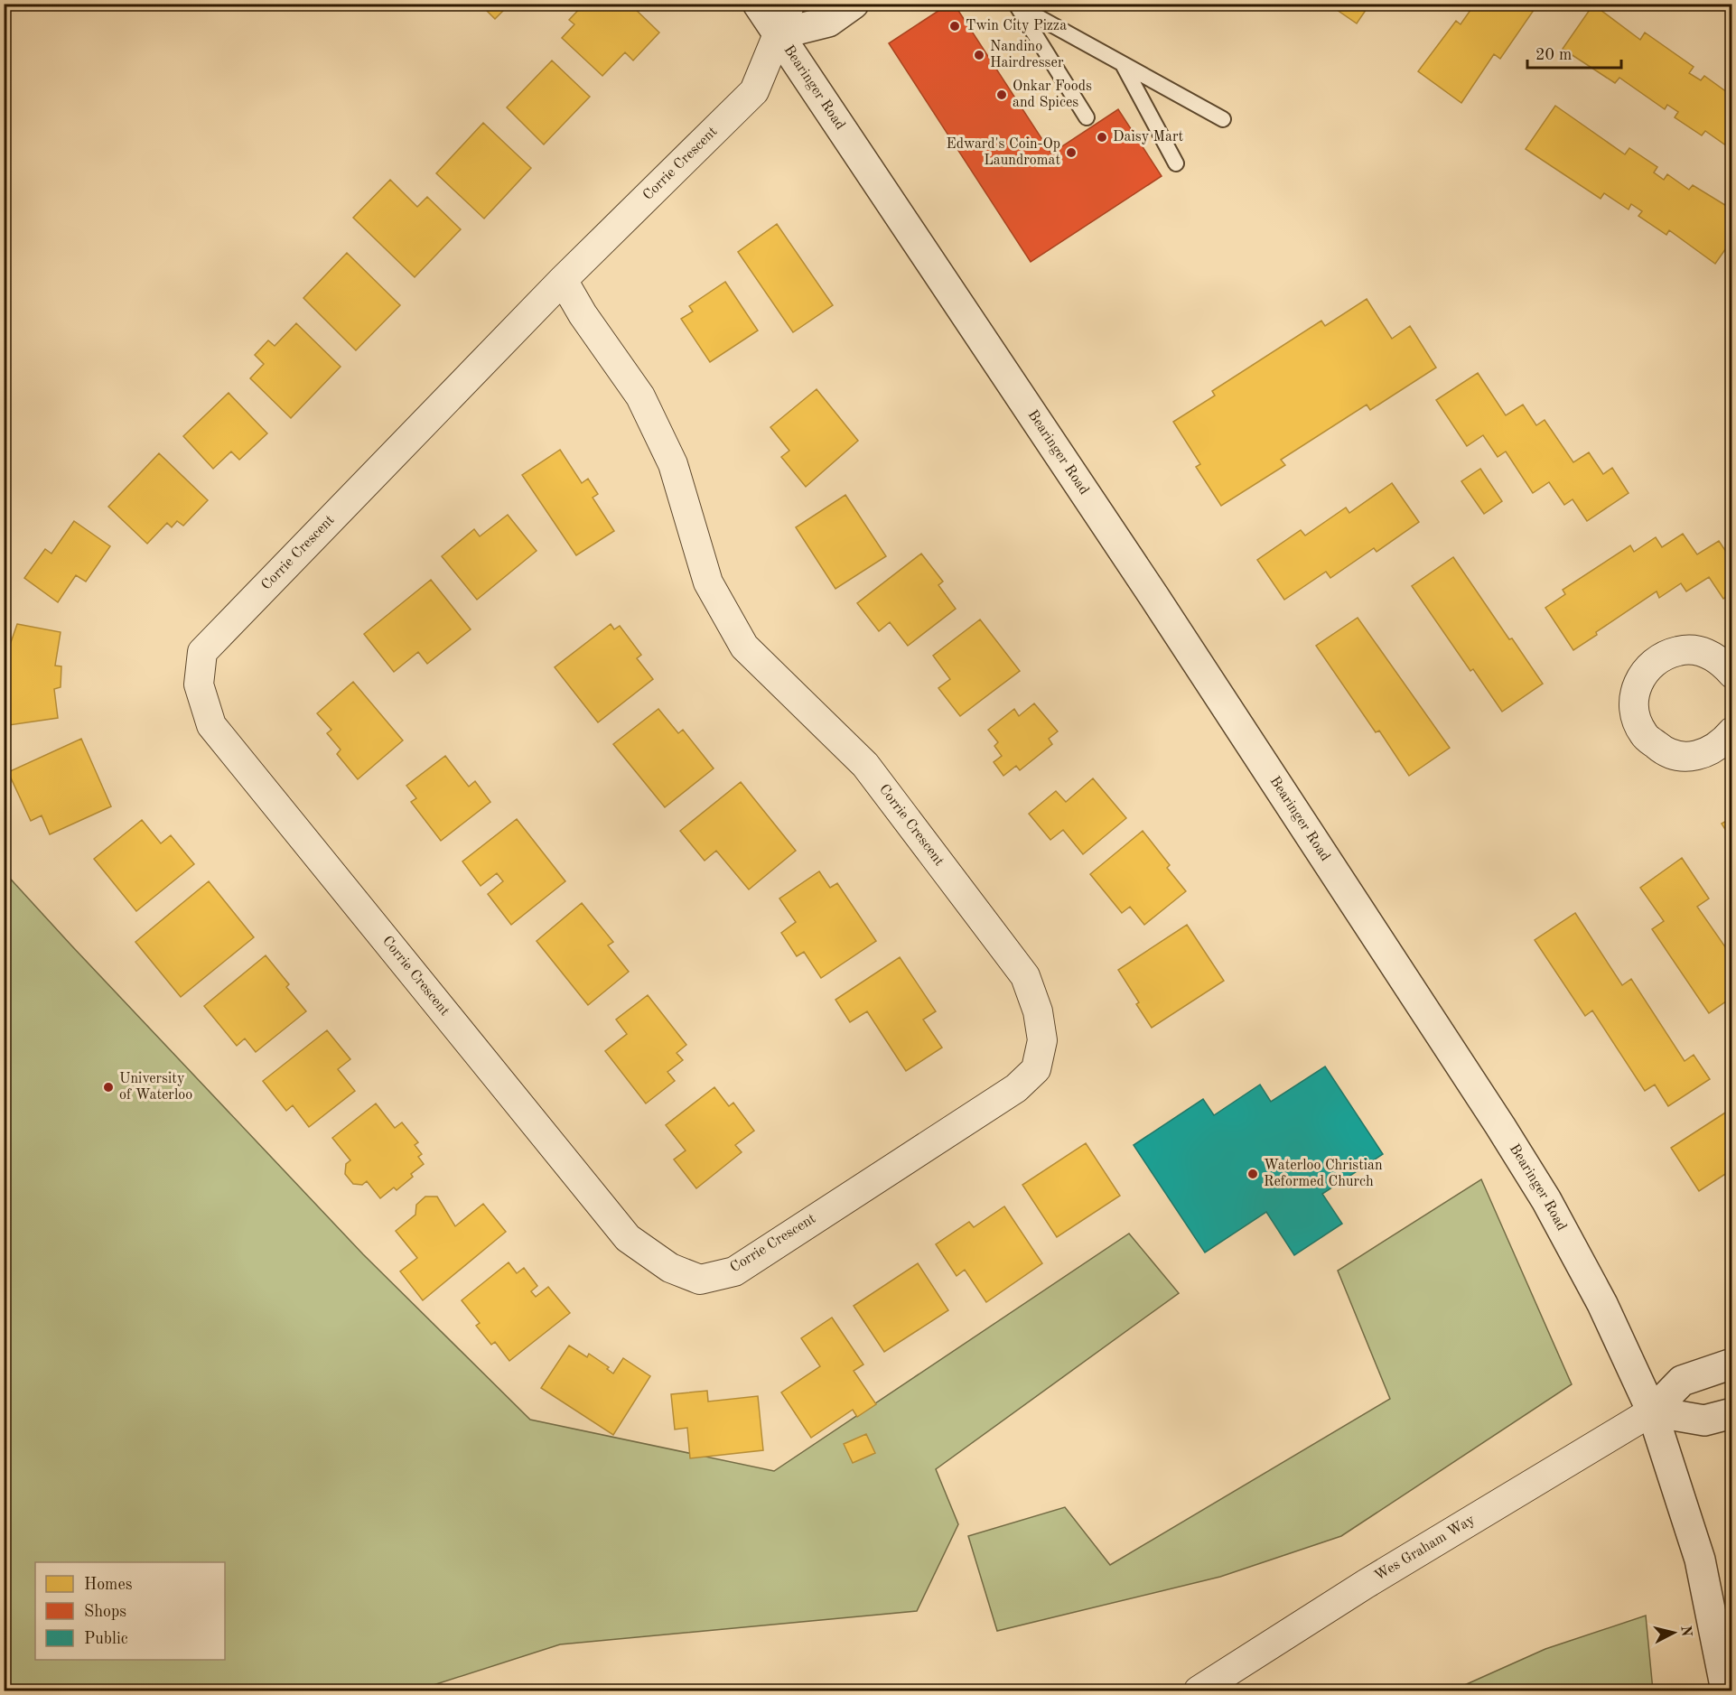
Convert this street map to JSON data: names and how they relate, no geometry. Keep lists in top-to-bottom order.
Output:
{
  "streets": {
    "street": ["Bearinger Road", "Corrie Crescent", "Wes Graham Way"]
  },
  "crossings": [
    ["Bearinger Road", "Corrie Crescent"],
    ["Bearinger Road", "Wes Graham Way"]
  ],
  "places": [
    "Twin City Pizza",
    "Nandino Hairdresser",
    "Onkar Foods and Spices",
    "Daisy Mart",
    "Edward's Coin-Op Laundromat",
    "University of Waterloo",
    "Waterloo Christian Reformed Church"
  ],
  "legend": ["Homes", "Shops", "Public"],
  "scale_bar": "20 m",
  "north": "right"
}
